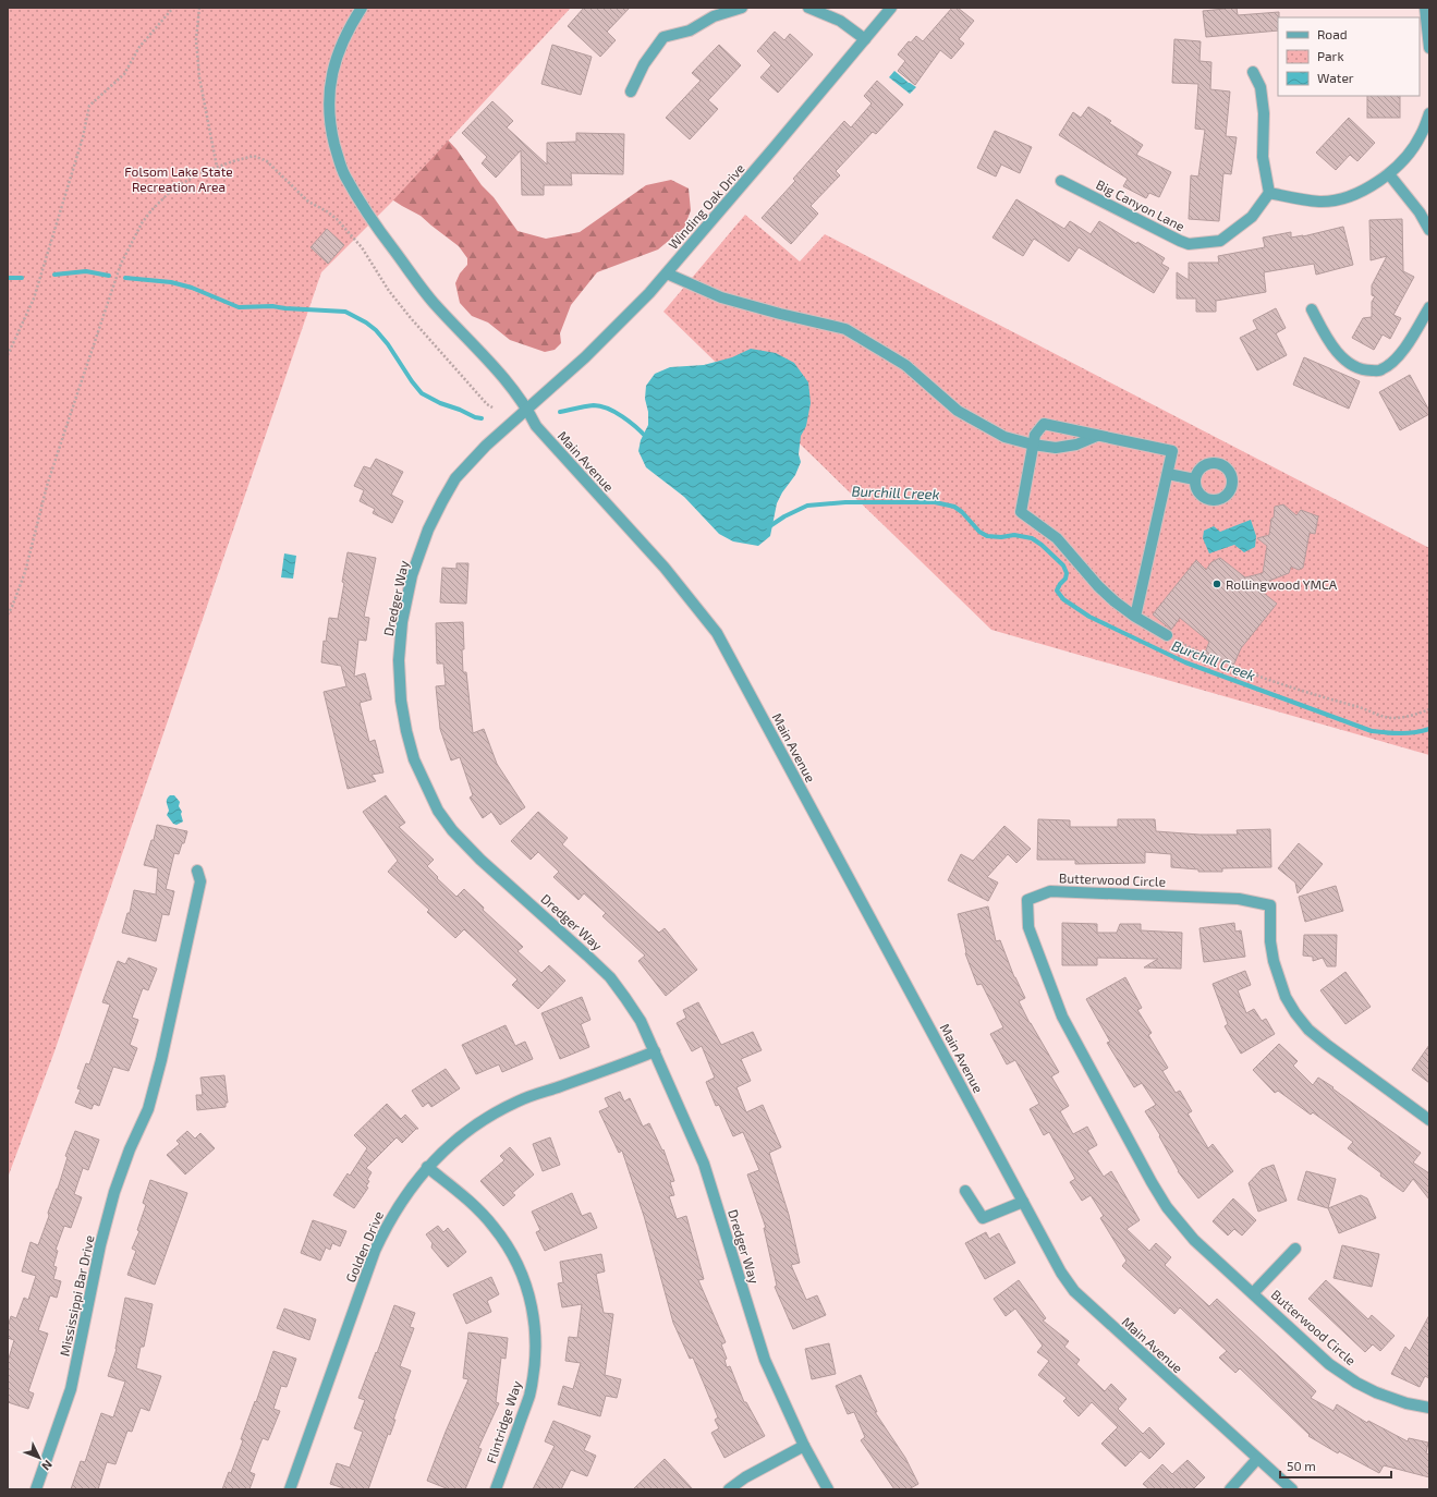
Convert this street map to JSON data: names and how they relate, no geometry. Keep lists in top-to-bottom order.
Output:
{
  "streets": {
    "street": [
      "Big Canyon Lane",
      "Winding Oak Drive",
      "Main Avenue",
      "Dredger Way",
      "Butterwood Circle",
      "Golden Drive",
      "Mississippi Bar Drive",
      "Flintridge Way"
    ]
  },
  "crossings": [
    ["Winding Oak Drive", "Main Avenue"],
    ["Winding Oak Drive", "Dredger Way"],
    ["Main Avenue", "Dredger Way"],
    ["Dredger Way", "Golden Drive"],
    ["Golden Drive", "Flintridge Way"]
  ],
  "water": ["Burchill Creek"],
  "parks": ["Folsom Lake State Recreation Area"],
  "places": ["Rollingwood YMCA"],
  "legend": ["Road", "Park", "Water"],
  "scale_bar": "50 m",
  "north": "bottom right"
}
